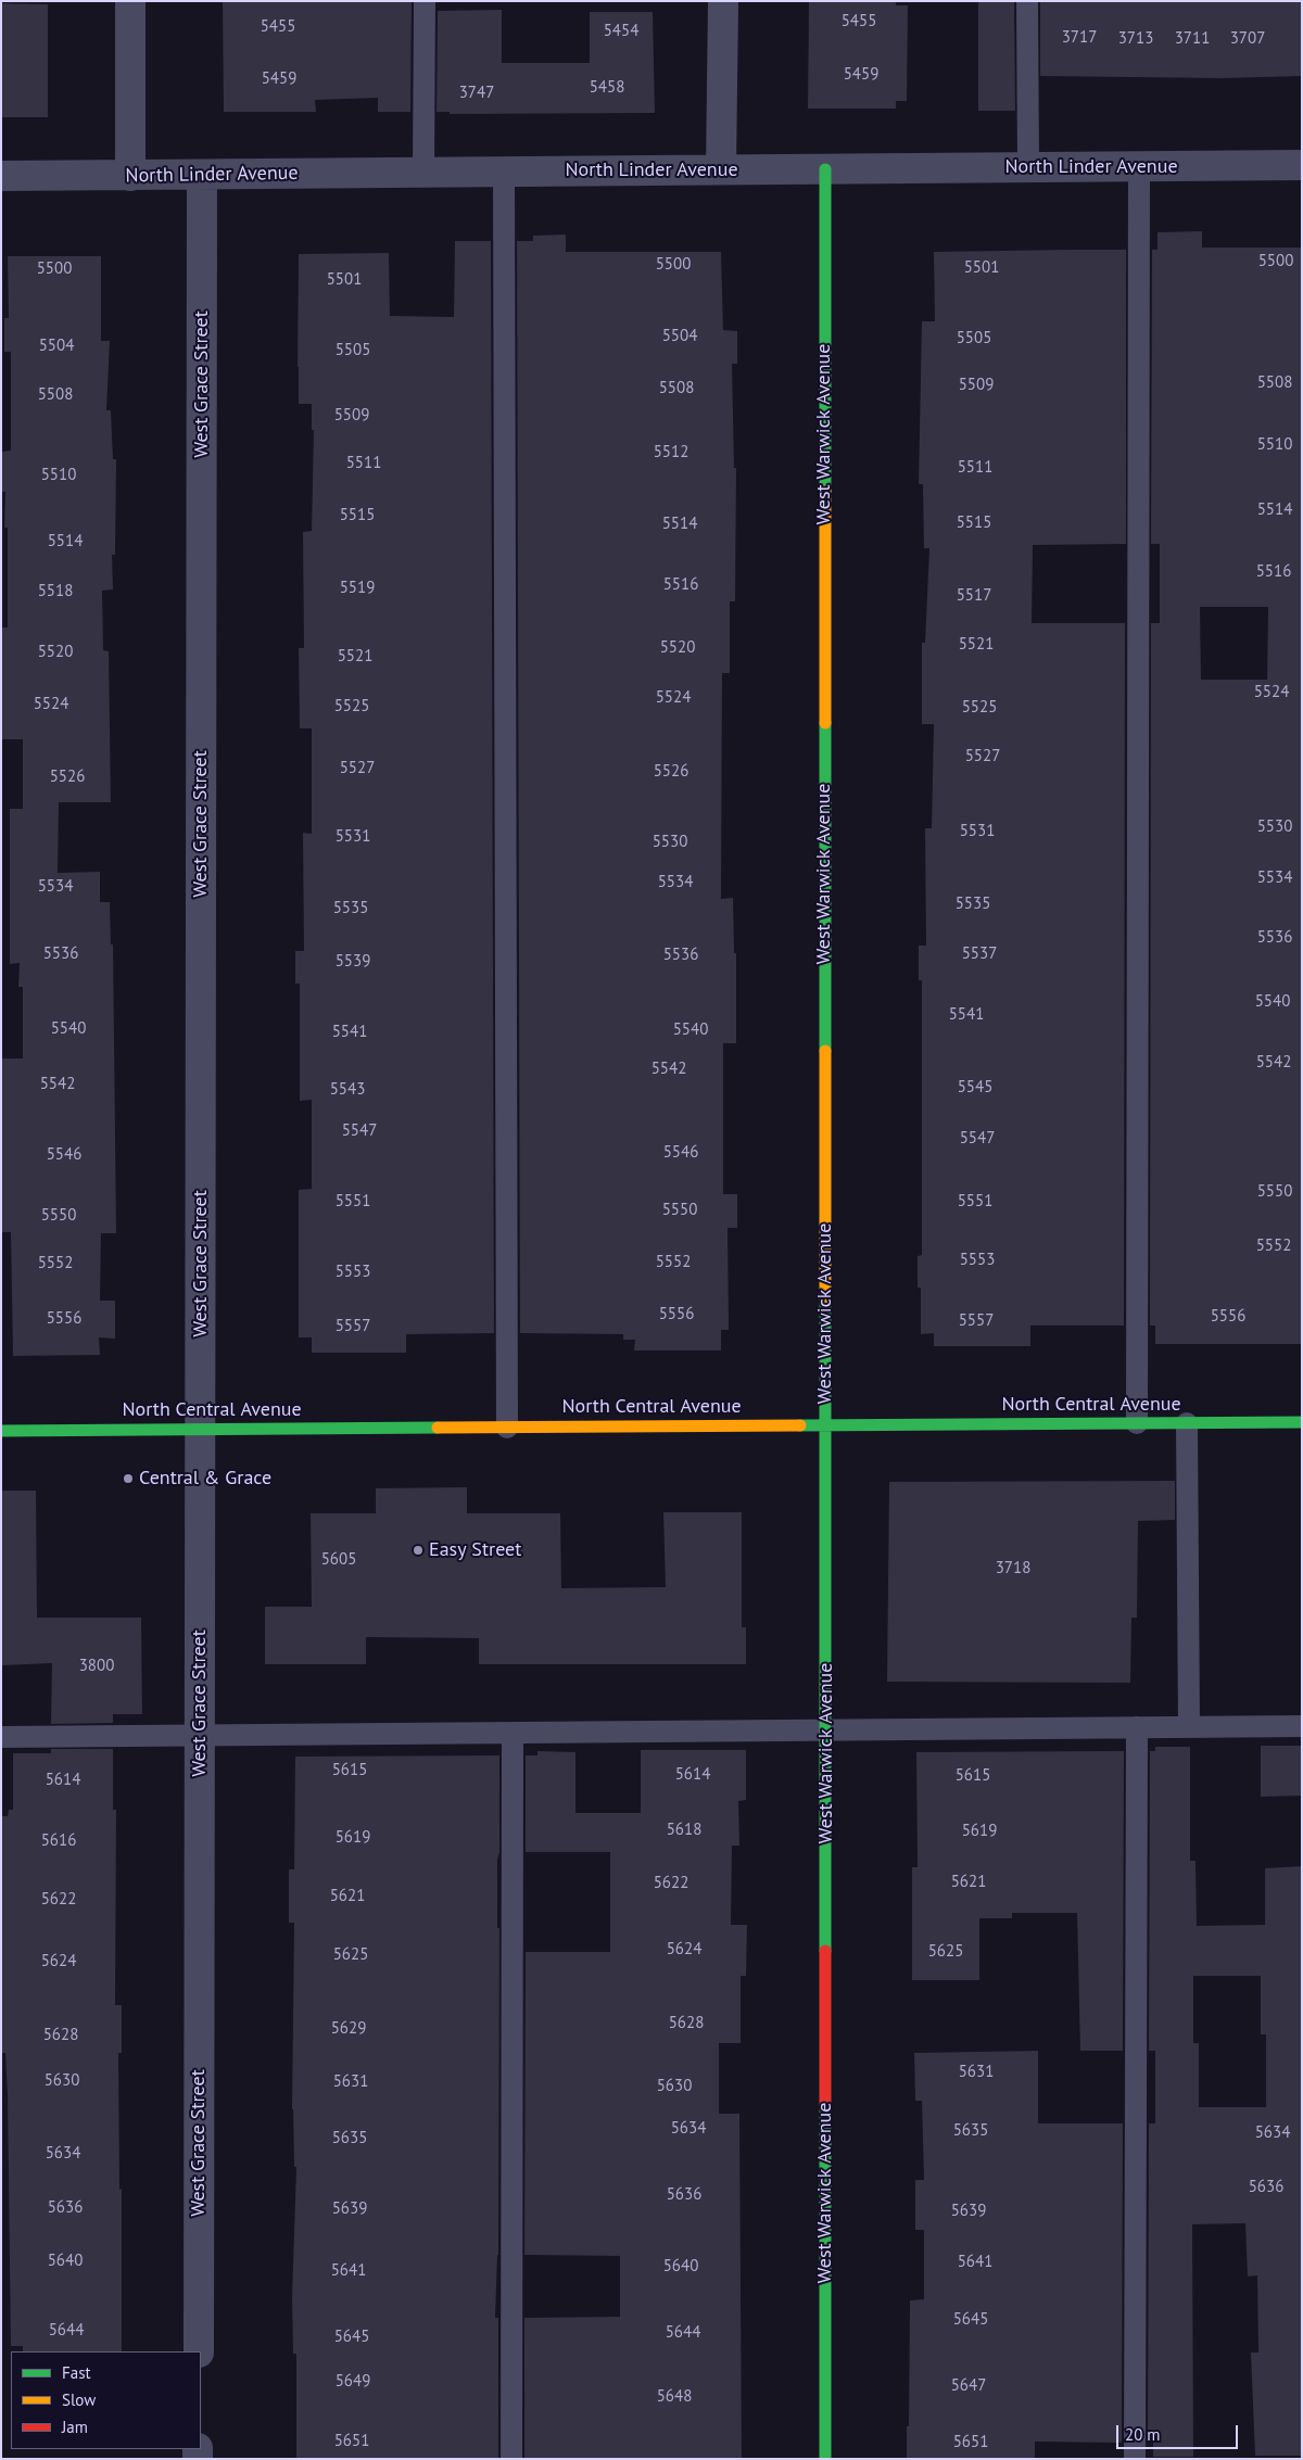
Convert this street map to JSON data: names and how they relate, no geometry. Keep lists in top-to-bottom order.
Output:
{
  "streets": {
    "street": [
      "North Linder Avenue",
      "West Grace Street",
      "West Warwick Avenue",
      "North Central Avenue"
    ]
  },
  "crossings": [
    ["North Linder Avenue", "West Grace Street"],
    ["North Linder Avenue", "West Warwick Avenue"],
    ["West Grace Street", "North Central Avenue"],
    ["West Warwick Avenue", "North Central Avenue"]
  ],
  "places": ["Central & Grace", "Easy Street"],
  "house_numbers": [
    "5455",
    "5455",
    "5454",
    "3717",
    "3713",
    "3711",
    "3707",
    "5459",
    "5459",
    "5458",
    "3747",
    "5500",
    "5500",
    "5501",
    "5500",
    "5501",
    "5504",
    "5505",
    "5504",
    "5505",
    "5508",
    "5509",
    "5508",
    "5508",
    "5509",
    "5510",
    "5512",
    "5511",
    "5511",
    "5510",
    "5514",
    "5515",
    "5515",
    "5514",
    "5514",
    "5516",
    "5516",
    "5519",
    "5518",
    "5517",
    "5521",
    "5520",
    "5520",
    "5521",
    "5524",
    "5524",
    "5524",
    "5525",
    "5525",
    "5527",
    "5527",
    "5526",
    "5526",
    "5530",
    "5531",
    "5531",
    "5530",
    "5534",
    "5534",
    "5534",
    "5535",
    "5535",
    "5536",
    "5536",
    "5537",
    "5536",
    "5539",
    "5540",
    "5541",
    "5540",
    "5540",
    "5541",
    "5542",
    "5542",
    "5542",
    "5545",
    "5543",
    "5547",
    "5547",
    "5546",
    "5546",
    "5550",
    "5551",
    "5551",
    "5550",
    "5550",
    "5552",
    "5553",
    "5552",
    "5552",
    "5553",
    "5556",
    "5556",
    "5556",
    "5557",
    "5557",
    "5605",
    "3718",
    "3800",
    "5615",
    "5614",
    "5615",
    "5614",
    "5618",
    "5619",
    "5619",
    "5616",
    "5621",
    "5622",
    "5621",
    "5622",
    "5624",
    "5625",
    "5625",
    "5624",
    "5628",
    "5629",
    "5628",
    "5631",
    "5630",
    "5631",
    "5630",
    "5634",
    "5635",
    "5634",
    "5635",
    "5634",
    "5636",
    "5636",
    "5636",
    "5639",
    "5639",
    "5640",
    "5641",
    "5640",
    "5641",
    "5645",
    "5644",
    "5644",
    "5645",
    "5649",
    "5647",
    "5648",
    "5651",
    "5651"
  ],
  "legend": ["Fast", "Slow", "Jam"],
  "scale_bar": "20 m"
}
